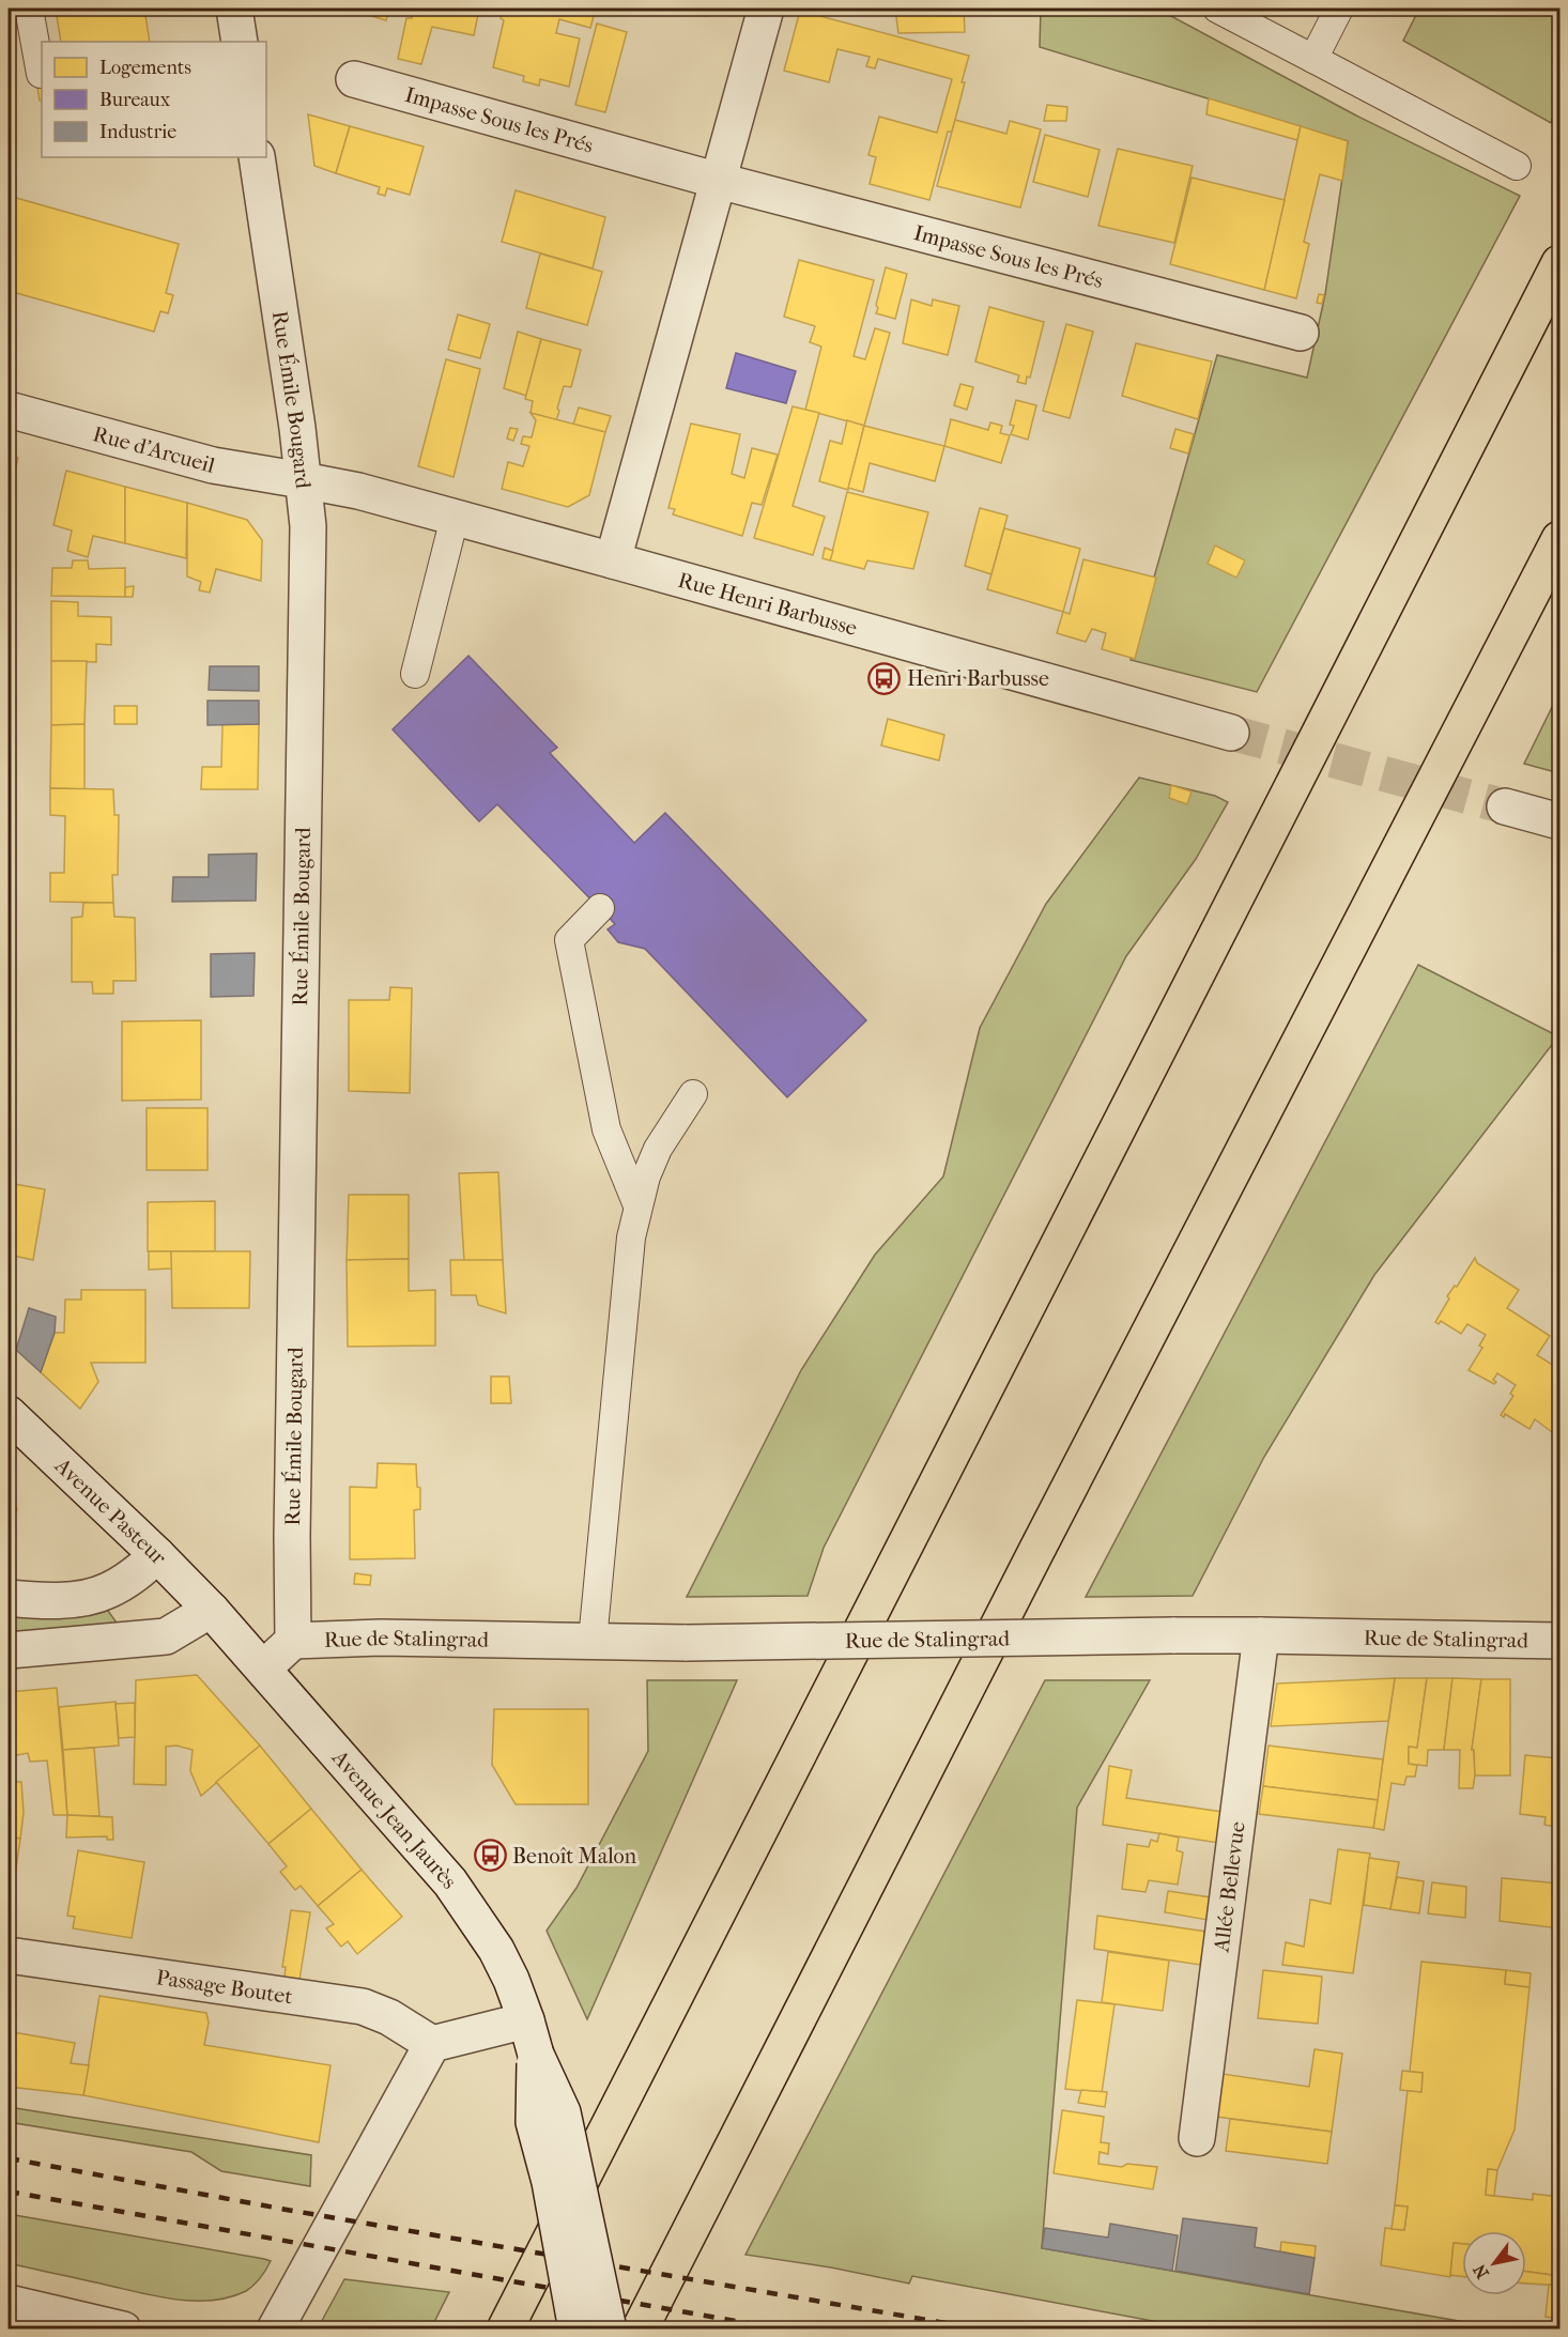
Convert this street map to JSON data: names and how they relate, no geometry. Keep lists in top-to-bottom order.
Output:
{
  "streets": {
    "street": [
      "Impasse Sous les Prés",
      "Rue Émile Bougard",
      "Rue d'Arcueil",
      "Rue Henri Barbusse",
      "Avenue Pasteur",
      "Rue de Stalingrad",
      "Avenue Jean Jaurès",
      "Allée Bellevue",
      "Passage Boutet"
    ]
  },
  "crossings": [
    ["Rue Émile Bougard", "Rue d'Arcueil"],
    ["Rue Émile Bougard", "Rue Henri Barbusse"],
    ["Rue Émile Bougard", "Rue de Stalingrad"],
    ["Rue d'Arcueil", "Rue Henri Barbusse"],
    ["Avenue Pasteur", "Avenue Jean Jaurès"],
    ["Rue de Stalingrad", "Allée Bellevue"]
  ],
  "places": {
    "bus stop": ["Henri Barbusse", "Benoît Malon"]
  },
  "legend": ["Logements", "Bureaux", "Industrie"],
  "north": "bottom left"
}
